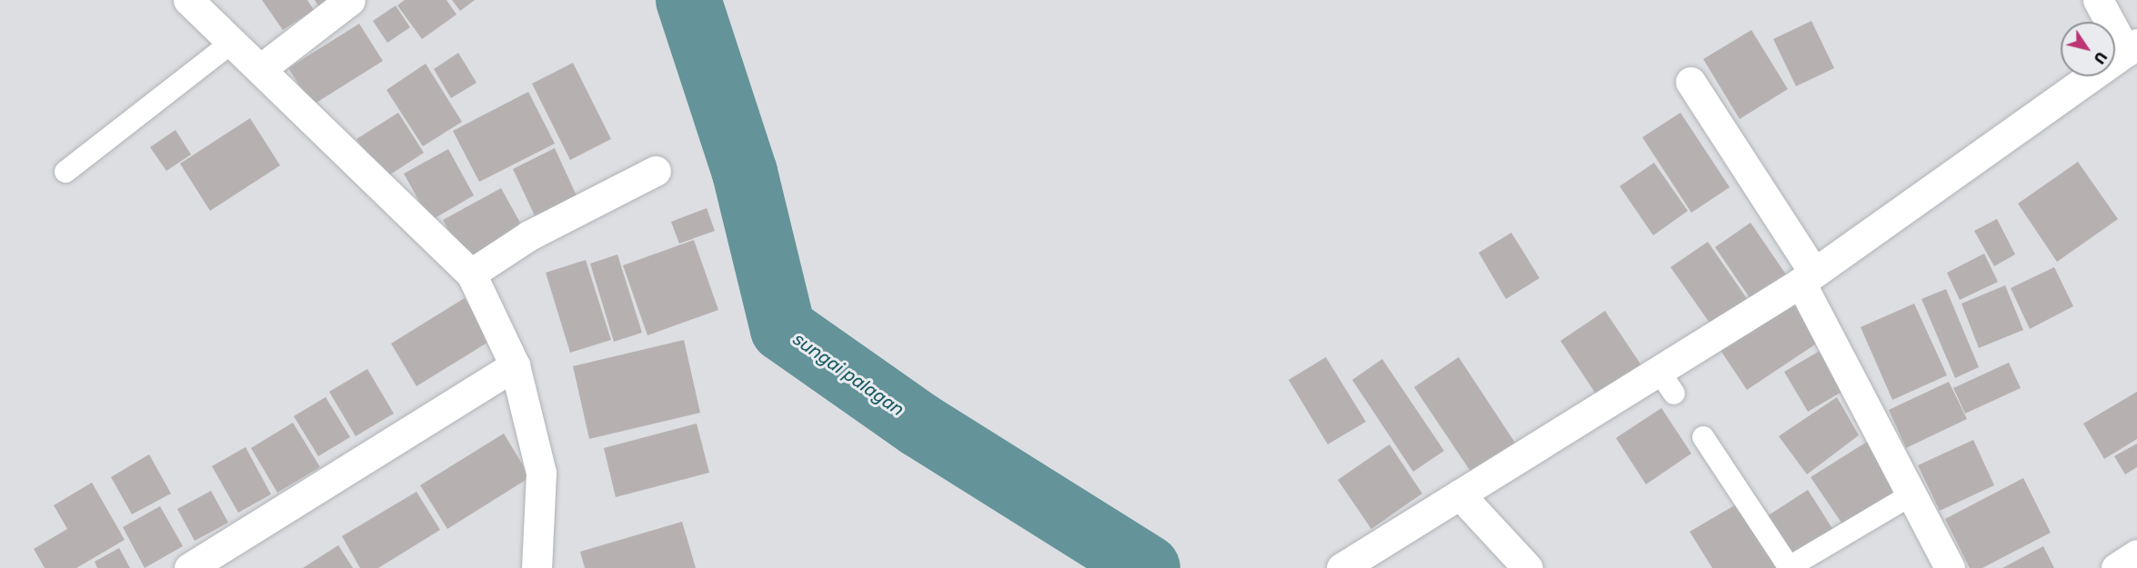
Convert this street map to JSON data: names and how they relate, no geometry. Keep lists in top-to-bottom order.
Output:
{
  "water": ["sungai palagan"],
  "north": "bottom right"
}
